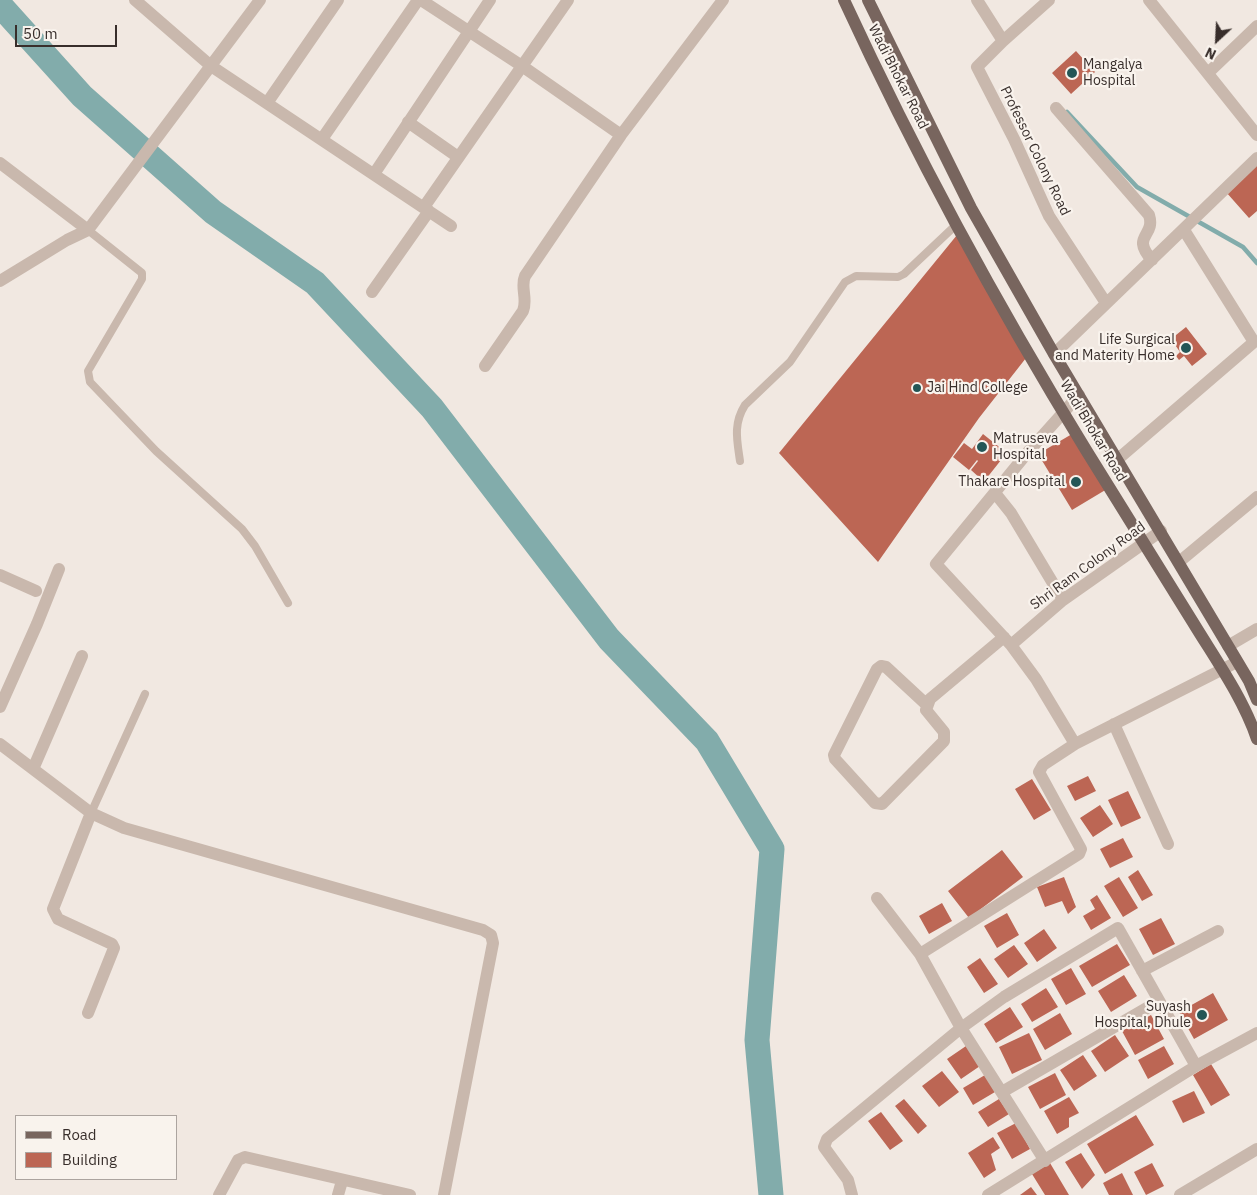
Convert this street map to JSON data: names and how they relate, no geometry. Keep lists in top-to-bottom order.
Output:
{
  "streets": {
    "main road": ["Wadi Bhokar Road"],
    "street": ["Professor Colony Road", "Shri Ram Colony Road"]
  },
  "crossings": [
    ["Wadi Bhokar Road", "Shri Ram Colony Road"]
  ],
  "places": [
    "Mangalya Hospital",
    "Life Surgical and Materity Home",
    "Jai Hind College",
    "Matruseva Hospital",
    "Thakare Hospital",
    "Suyash Hospital, Dhule"
  ],
  "legend": ["Road", "Building"],
  "scale_bar": "50 m",
  "north": "bottom left"
}
